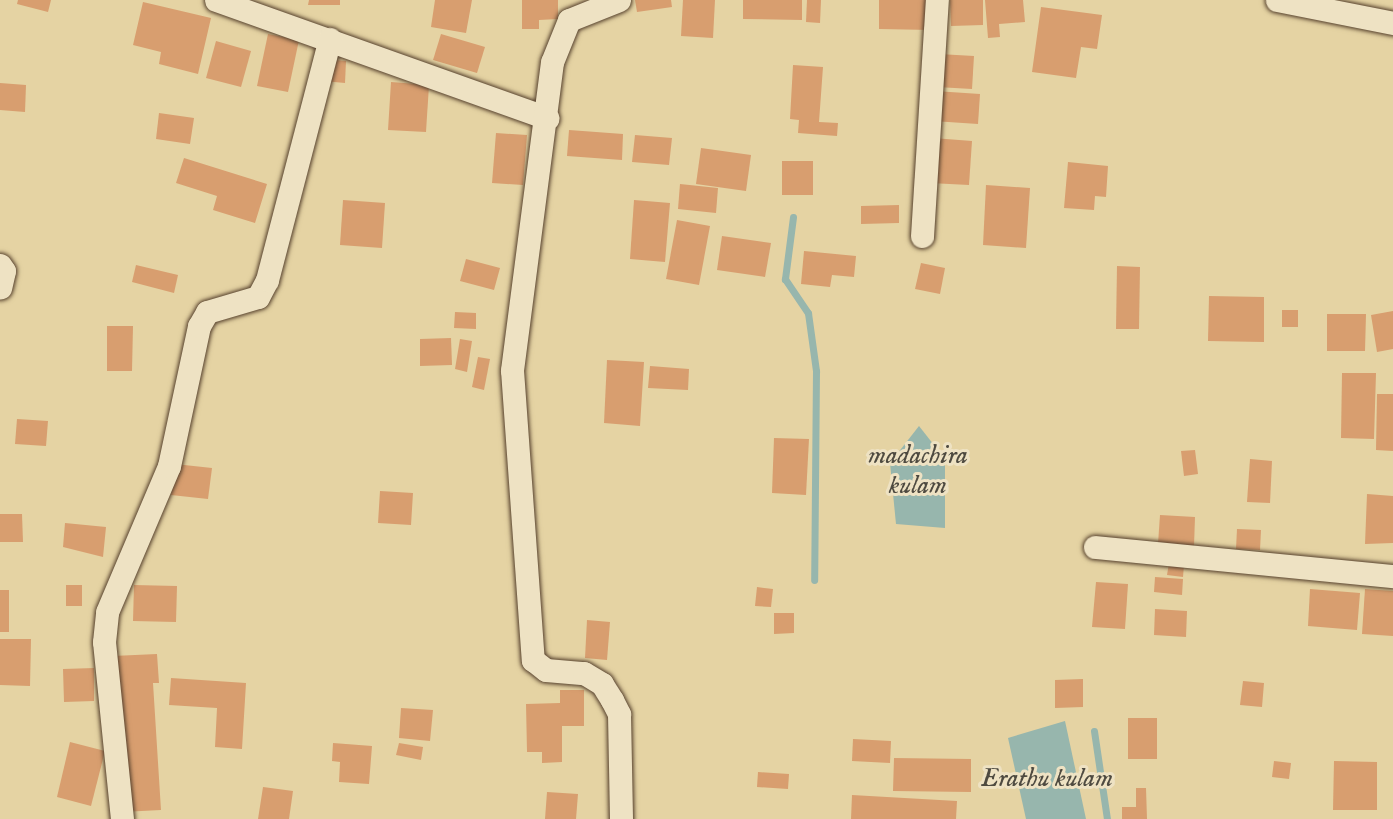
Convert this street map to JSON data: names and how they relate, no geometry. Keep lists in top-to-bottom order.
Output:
{
  "water": ["madachira kulam", "Erathu kulam"]
}
